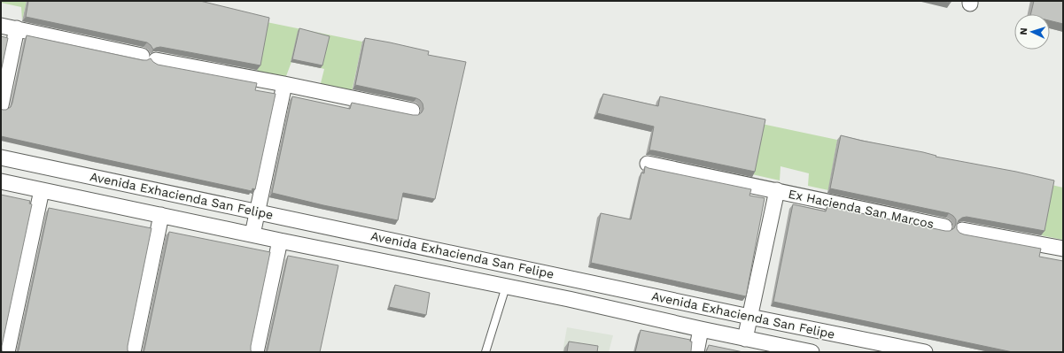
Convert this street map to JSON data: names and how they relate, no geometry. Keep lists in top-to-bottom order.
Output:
{
  "streets": {
    "street": ["Avenida Exhacienda San Felipe", "Ex Hacienda San Marcos"]
  },
  "crossings": [
    ["Avenida Exhacienda San Felipe", "Ex Hacienda San Marcos"]
  ],
  "north": "left"
}
